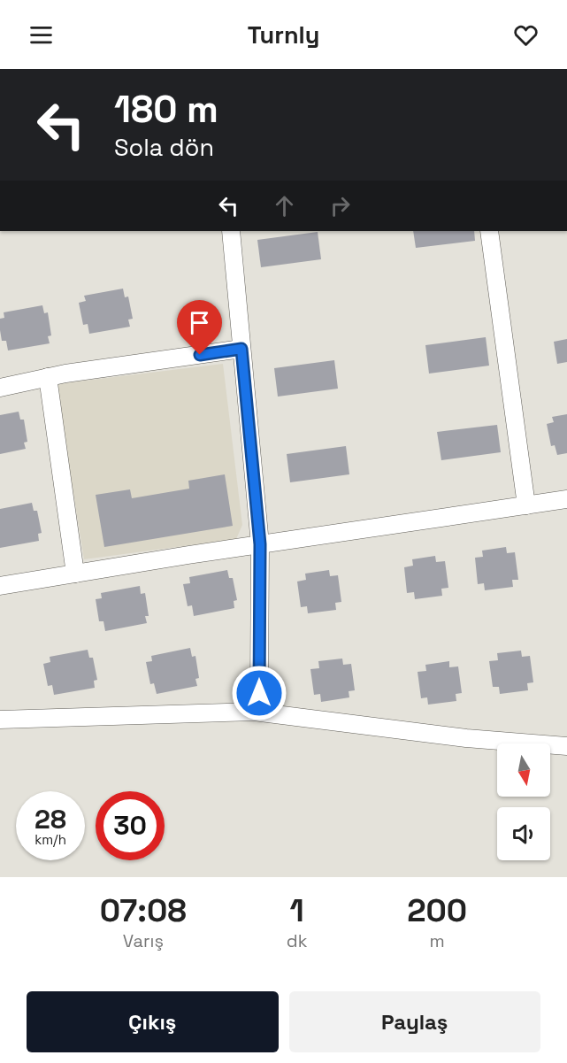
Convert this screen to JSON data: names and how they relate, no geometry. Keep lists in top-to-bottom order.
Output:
{
  "north": "bottom",
  "page": {
    "header": "Turnly",
    "turn": ["180 m", "Sola dön"],
    "speed": "28 km/h",
    "limit": "30",
    "eta": [
      "07:08",
      "Varış",
      "1",
      "dk",
      "200",
      "m"
    ],
    "buttons": ["Çıkış", "Paylaş"]
  }
}
